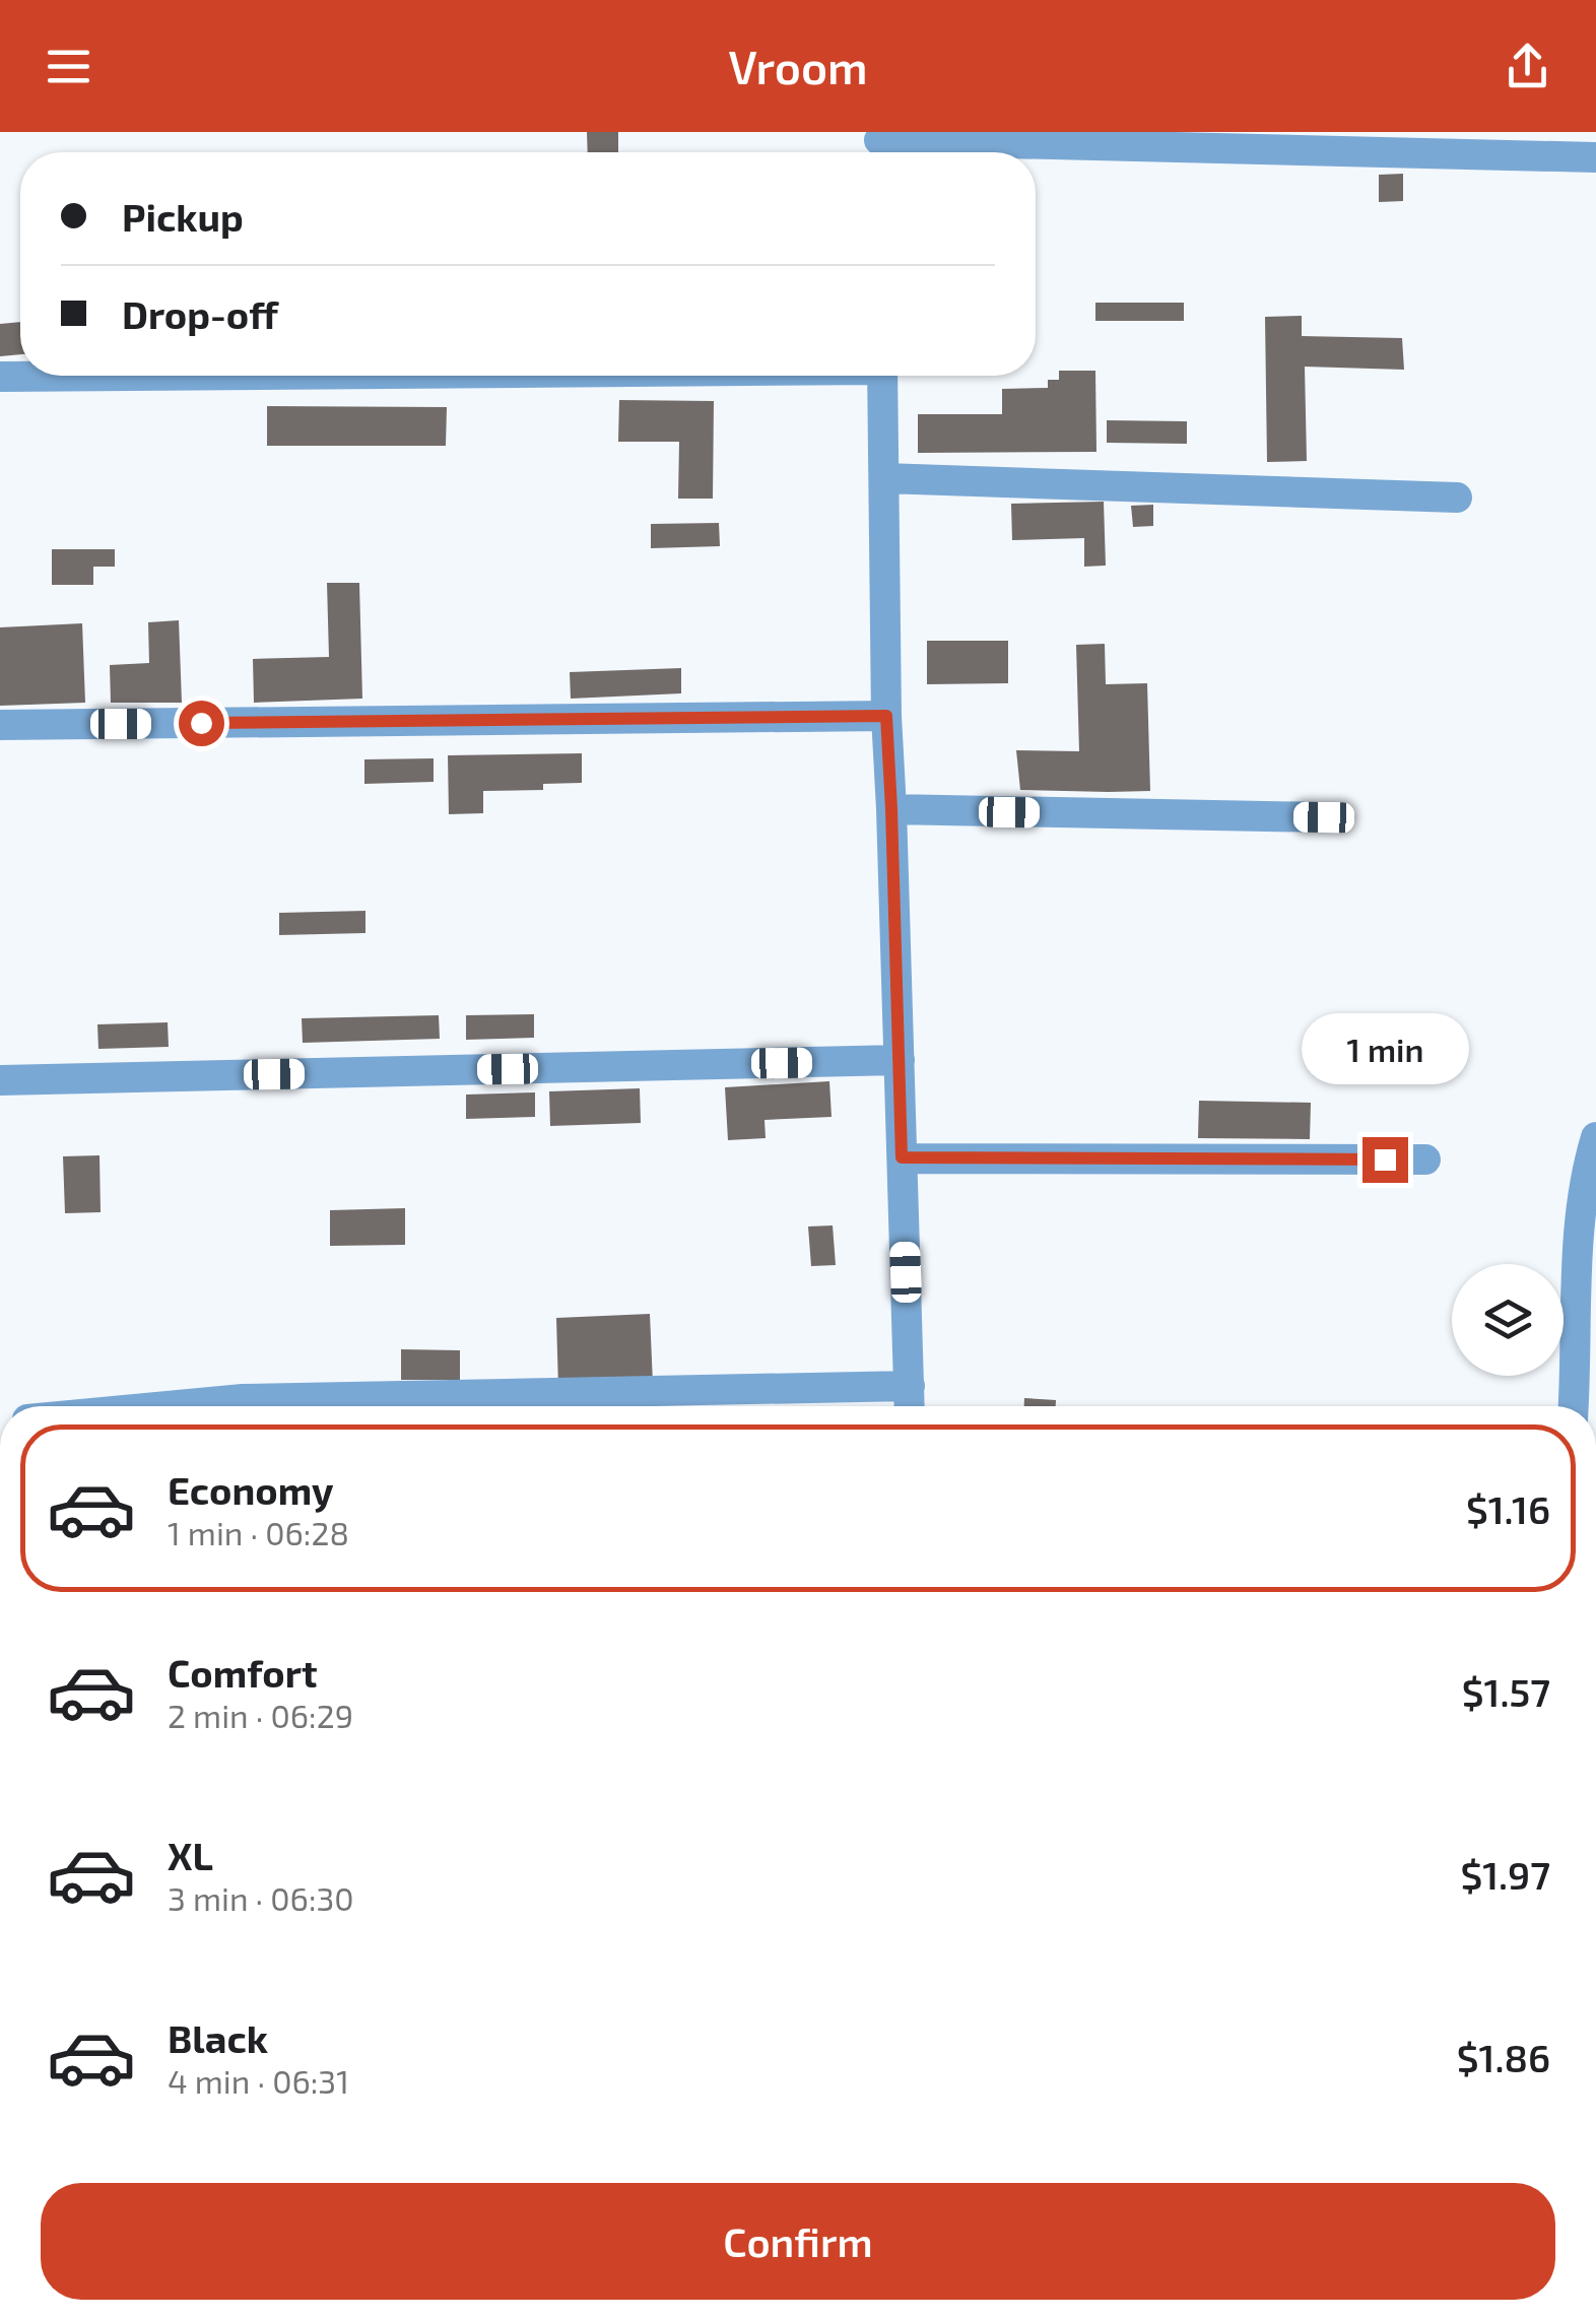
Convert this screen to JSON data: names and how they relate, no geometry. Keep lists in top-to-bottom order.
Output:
{
  "page": {
    "header": "Vroom",
    "banner": ["Pickup", "Drop-off"],
    "bubble": "1 min",
    "list": [
      {
        "name": "Economy",
        "note": "1 min · 06:28",
        "value": "$1.16"
      },
      {
        "name": "Comfort",
        "note": "2 min · 06:29",
        "value": "$1.57"
      },
      {
        "name": "XL",
        "note": "3 min · 06:30",
        "value": "$1.97"
      },
      {
        "name": "Black",
        "note": "4 min · 06:31",
        "value": "$1.86"
      }
    ],
    "buttons": "Confirm"
  }
}
